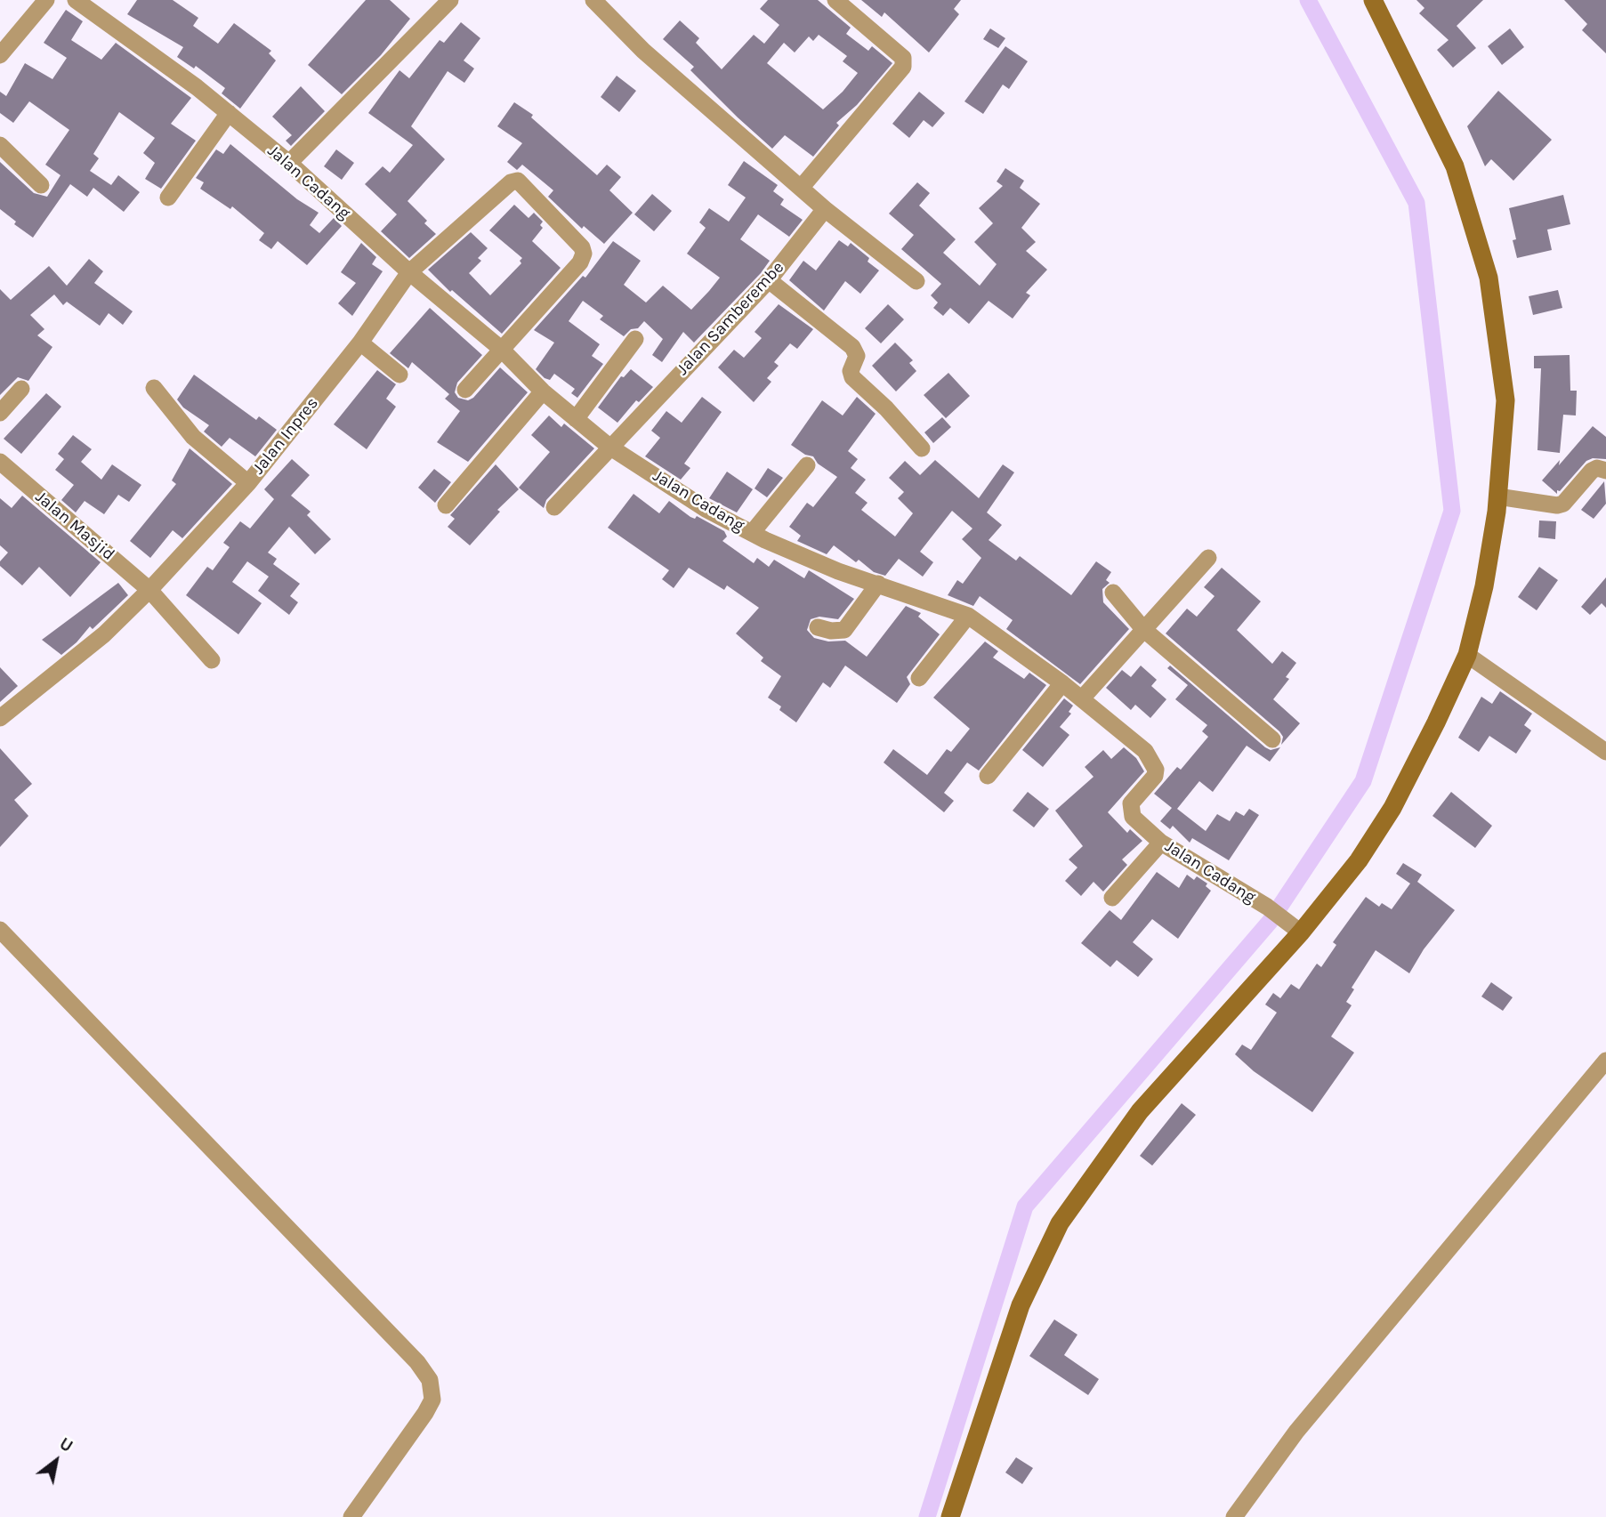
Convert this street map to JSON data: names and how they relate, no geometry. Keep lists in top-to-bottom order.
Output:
{
  "streets": {
    "street": [
      "Jalan Cadang",
      "Jalan Samberembe",
      "Jalan Inpres",
      "Jalan Masjid"
    ]
  },
  "crossings": [
    ["Jalan Cadang", "Jalan Samberembe"],
    ["Jalan Cadang", "Jalan Inpres"],
    ["Jalan Inpres", "Jalan Masjid"]
  ],
  "north": "top right"
}
